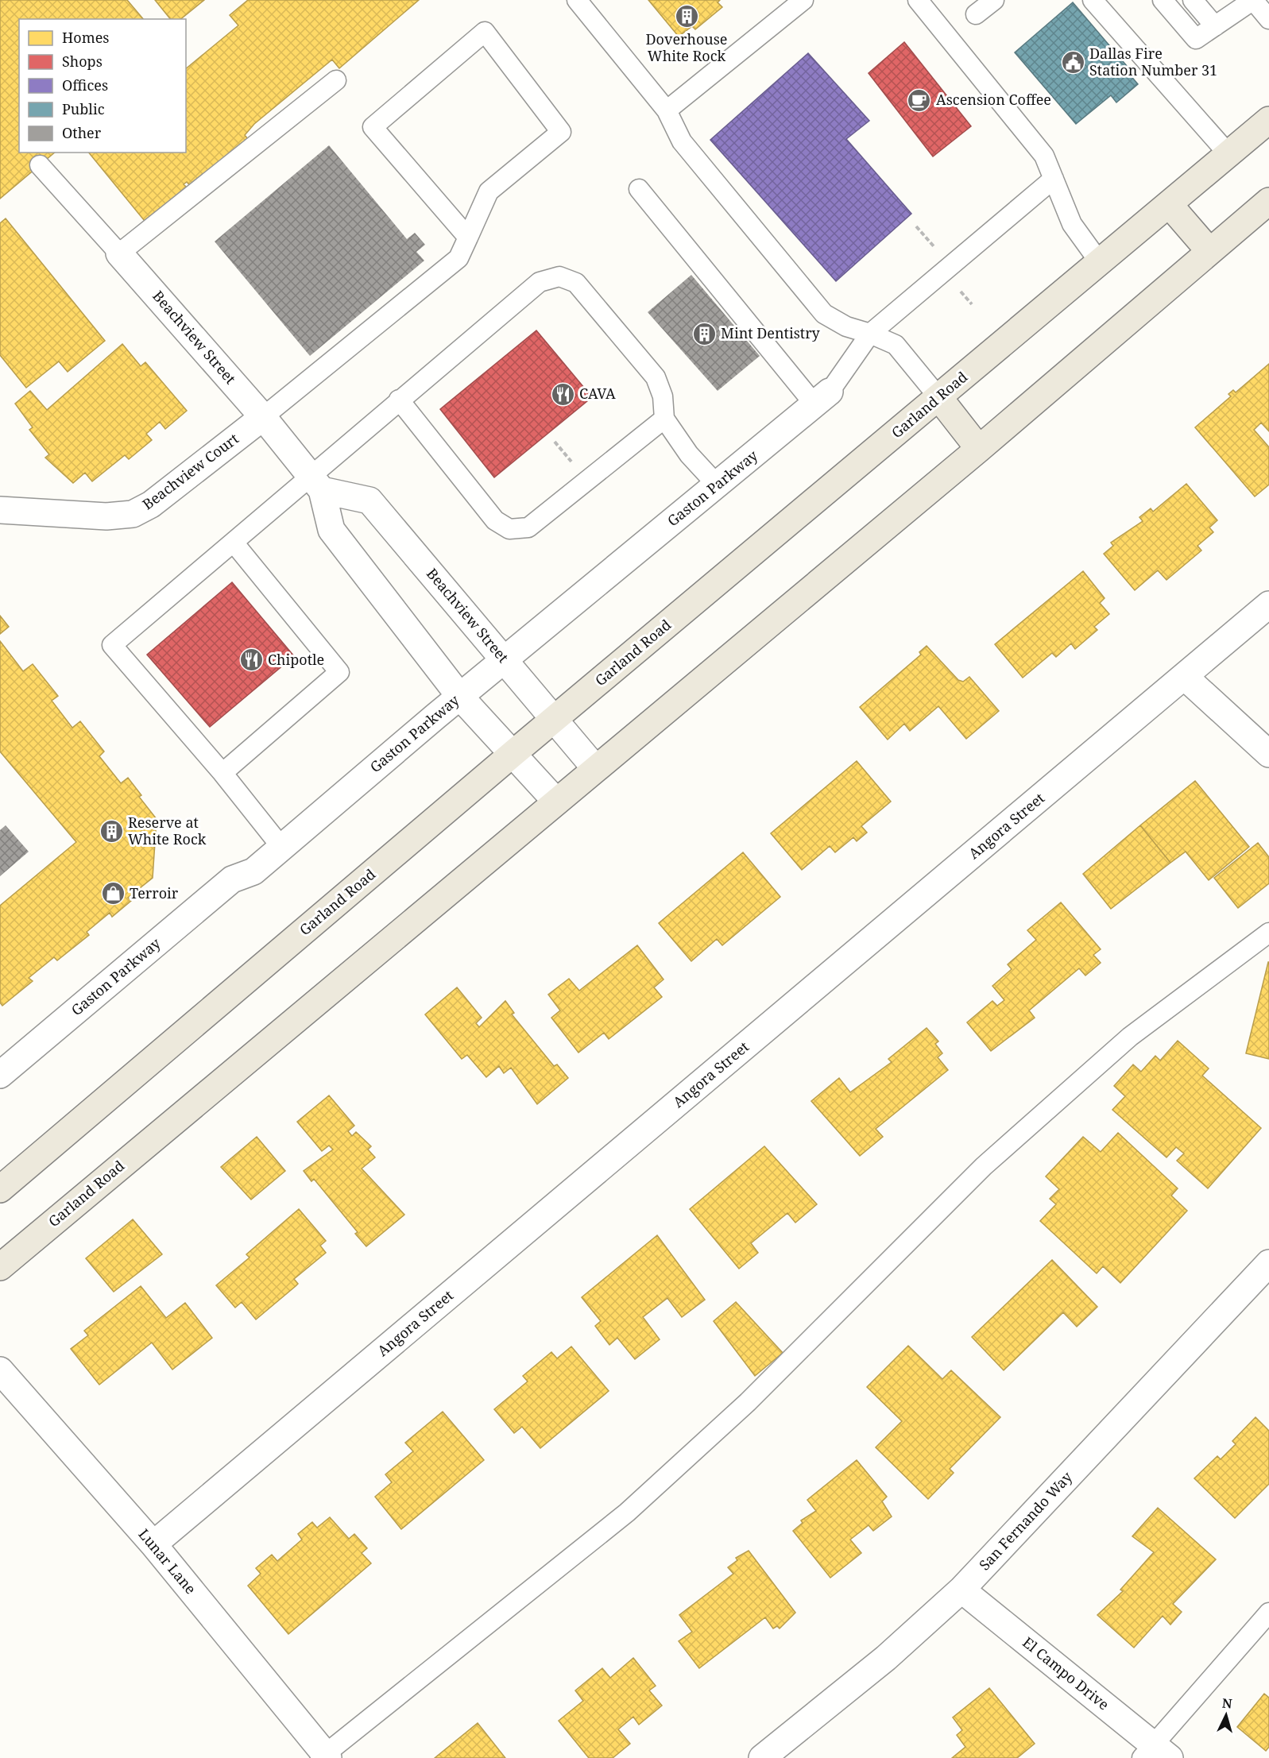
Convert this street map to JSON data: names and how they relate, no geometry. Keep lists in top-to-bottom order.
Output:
{
  "streets": {
    "main road": ["Garland Road"],
    "street": [
      "Beachview Street",
      "Beachview Court",
      "Gaston Parkway",
      "Angora Street",
      "San Fernando Way",
      "Lunar Lane",
      "El Campo Drive"
    ]
  },
  "crossings": [
    ["Beachview Street", "Garland Road"],
    ["Beachview Street", "Beachview Court"],
    ["Beachview Street", "Gaston Parkway"],
    ["Angora Street", "Lunar Lane"],
    ["San Fernando Way", "El Campo Drive"]
  ],
  "places": {
    "building": ["Doverhouse White Rock", "Mint Dentistry", "Reserve at White Rock"],
    "public building": ["Dallas Fire Station Number 31"],
    "cafe": ["Ascension Coffee"],
    "restaurant": ["CAVA", "Chipotle"],
    "shop": ["Terroir"]
  },
  "legend": [
    "Homes",
    "Shops",
    "Offices",
    "Public",
    "Other"
  ],
  "north": "top"
}
